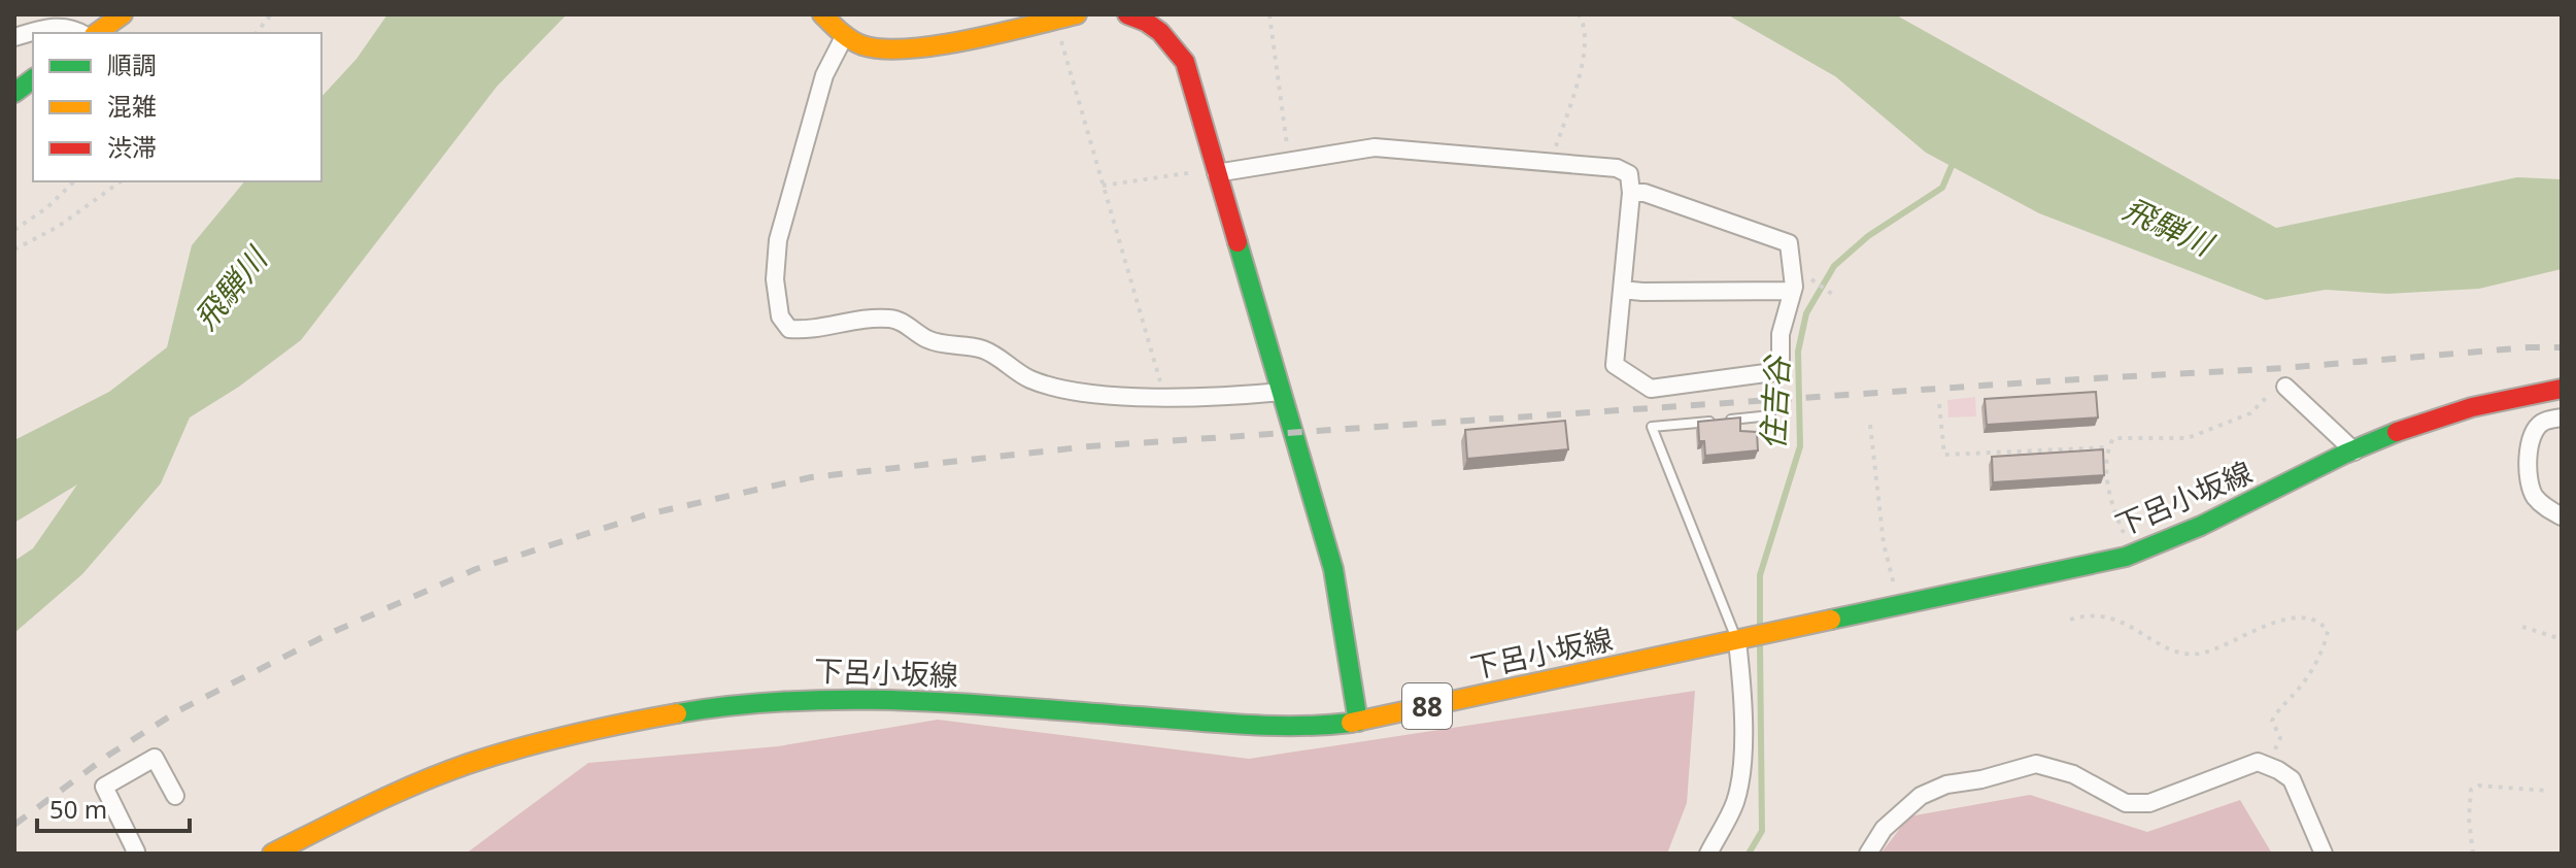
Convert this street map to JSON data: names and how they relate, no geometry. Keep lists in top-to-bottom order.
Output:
{
  "streets": {
    "main road": ["下呂小坂線", "88"]
  },
  "water": ["飛騨川", "住吉谷"],
  "legend": ["順調", "混雑", "渋滞"],
  "scale_bar": "50 m"
}
